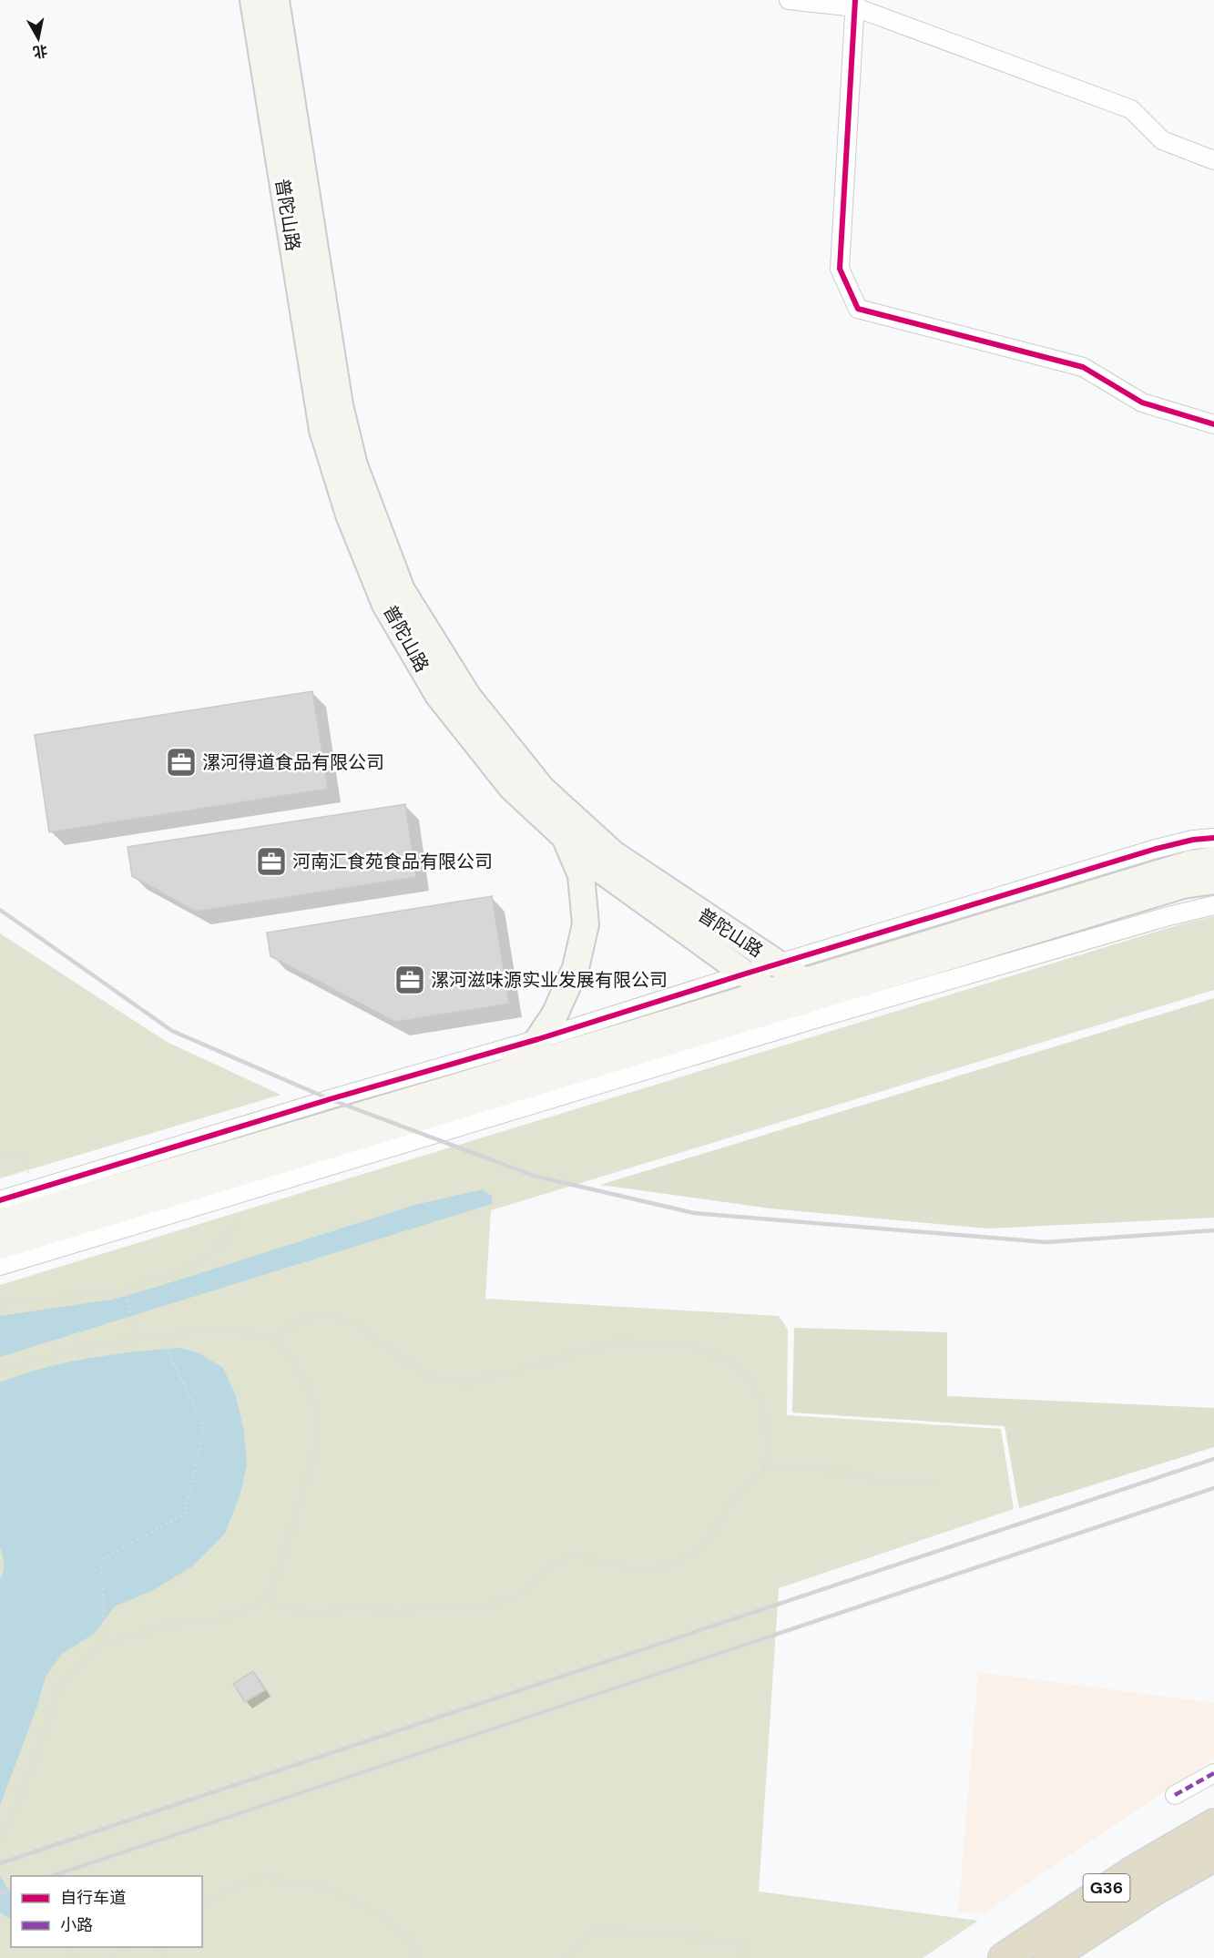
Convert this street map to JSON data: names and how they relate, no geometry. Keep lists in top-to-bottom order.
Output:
{
  "streets": {
    "highway": ["G36"],
    "main road": ["普陀山路"]
  },
  "places": {
    "office": ["漯河得道食品有限公司", "河南汇食苑食品有限公司", "漯河滋味源实业发展有限公司"]
  },
  "legend": ["自行车道", "小路"],
  "north": "bottom"
}
